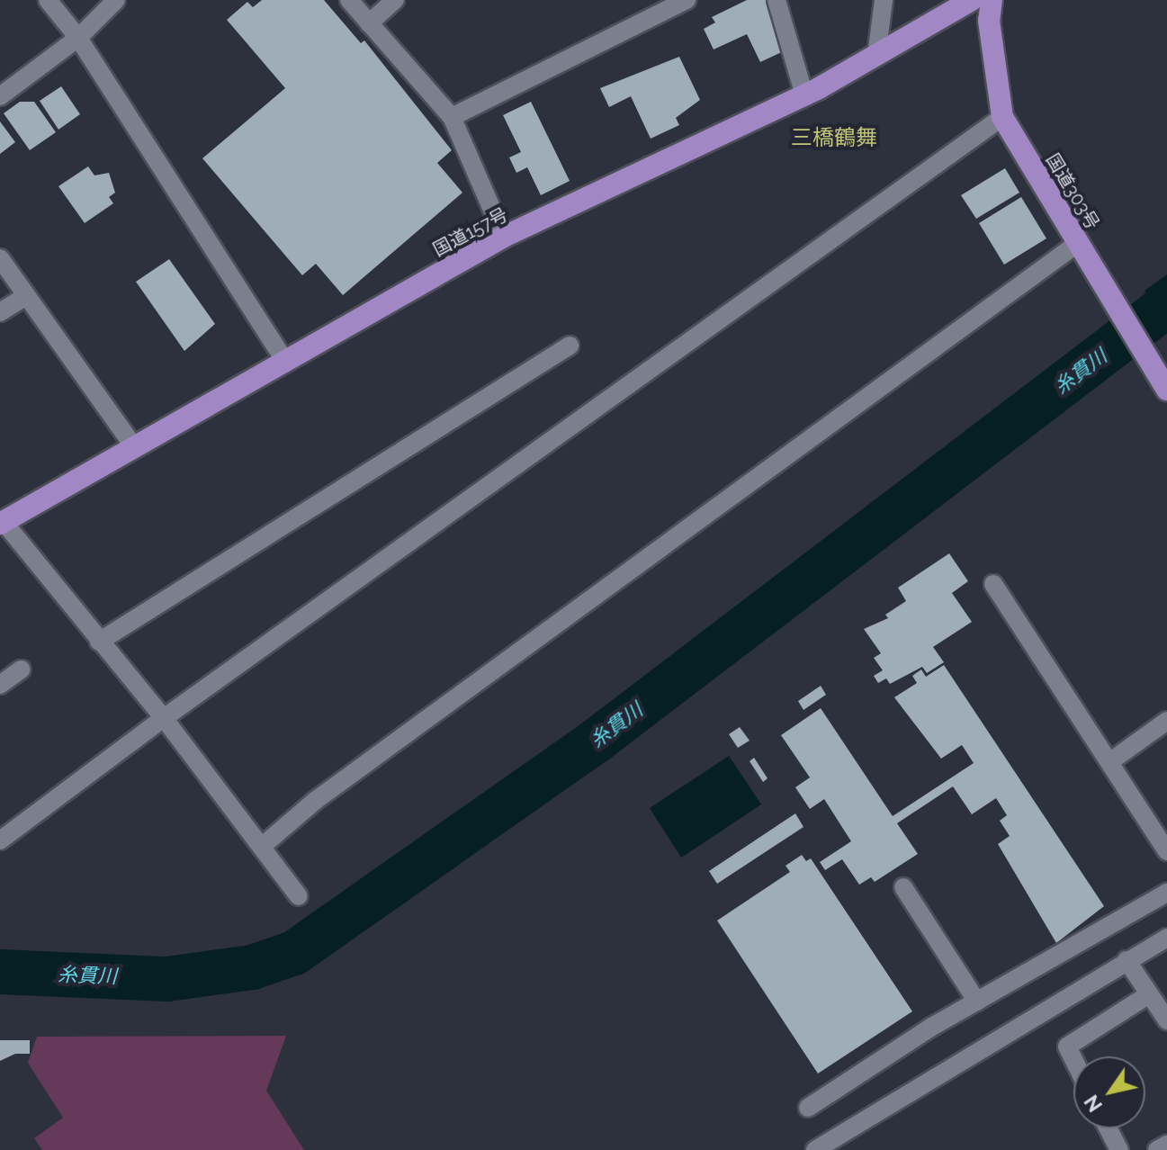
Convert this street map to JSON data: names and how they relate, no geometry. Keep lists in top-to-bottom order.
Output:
{
  "streets": {
    "highway": ["国道303号", "国道157号"]
  },
  "districts": ["三橋鶴舞"],
  "water": ["糸貫川"],
  "north": "bottom left"
}
